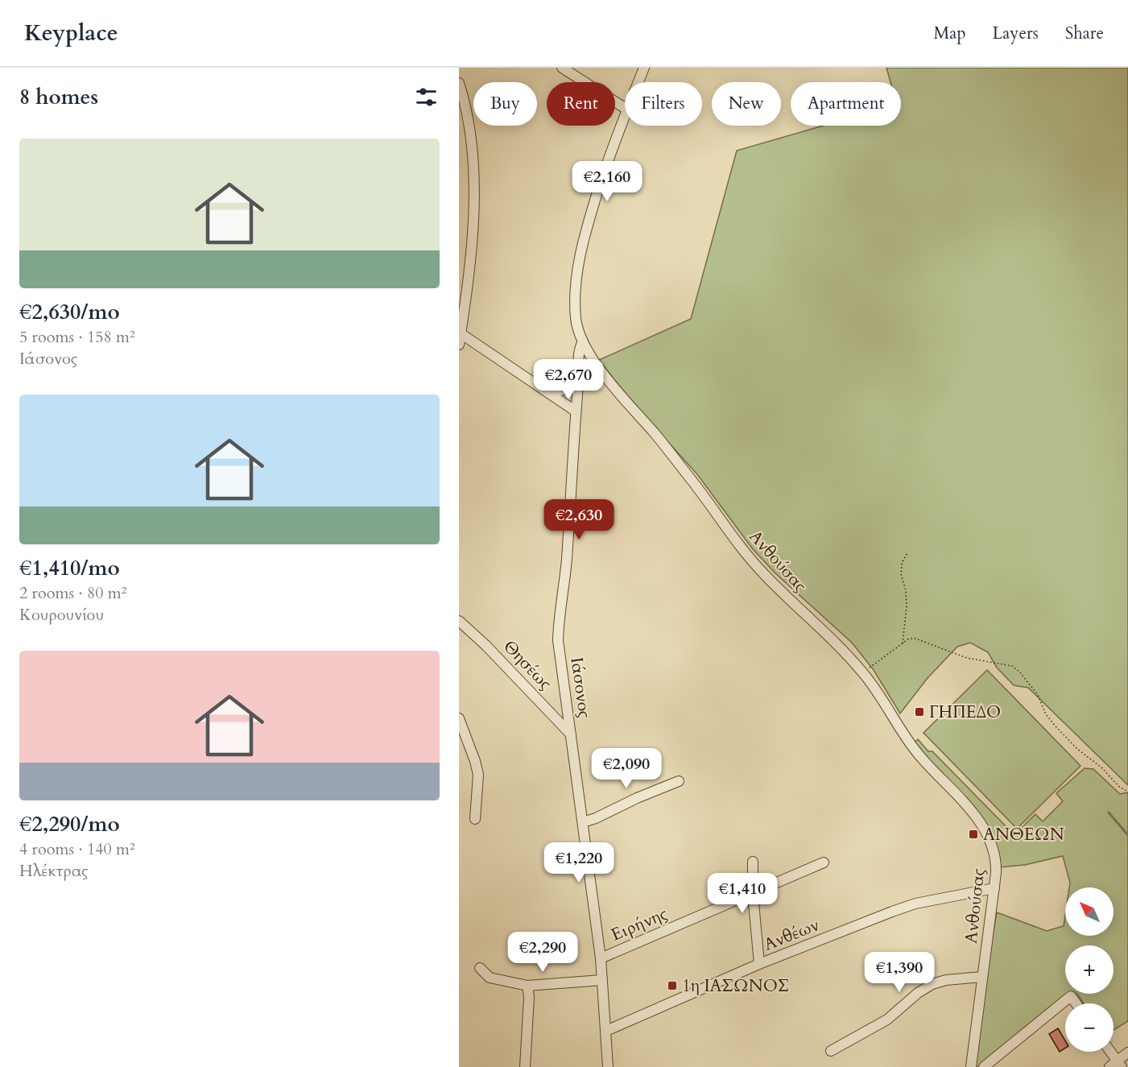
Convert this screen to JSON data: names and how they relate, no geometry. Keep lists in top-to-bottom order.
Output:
{
  "streets": {
    "street": [
      "Ανθούσας",
      "Θησέως",
      "Ιάσονος",
      "Ειρήνης",
      "Ανθέων"
    ]
  },
  "crossings": [
    ["Ανθούσας", "Ιάσονος"],
    ["Ανθούσας", "Ανθέων"],
    ["Θησέως", "Ιάσονος"],
    ["Ιάσονος", "Ειρήνης"],
    ["Ιάσονος", "Ανθέων"]
  ],
  "places": {
    "transit": ["ΓΗΠΕΔΟ", "ΑΝΘΕΩΝ", "1η ΙΑΣΩΝΟΣ"]
  },
  "north": "top left",
  "page": {
    "header": "Keyplace",
    "nav": ["Map", "Layers", "Share"],
    "heading": "8 homes",
    "chip": [
      "Buy",
      "Rent",
      "Filters",
      "New",
      "Apartment"
    ],
    "list": [
      {
        "name": "€2,630/mo",
        "note": "5 rooms · 158 m² · Ιάσονος"
      },
      {
        "name": "€1,410/mo",
        "note": "2 rooms · 80 m² · Κουρουνίου"
      },
      {
        "name": "€2,290/mo",
        "note": "4 rooms · 140 m² · Ηλέκτρας"
      }
    ],
    "price": [
      "€2,160",
      "€2,670",
      "€2,630",
      "€2,090",
      "€1,220",
      "€1,410",
      "€2,290",
      "€1,390"
    ],
    "map_buttons": ["+", "−"]
  }
}
